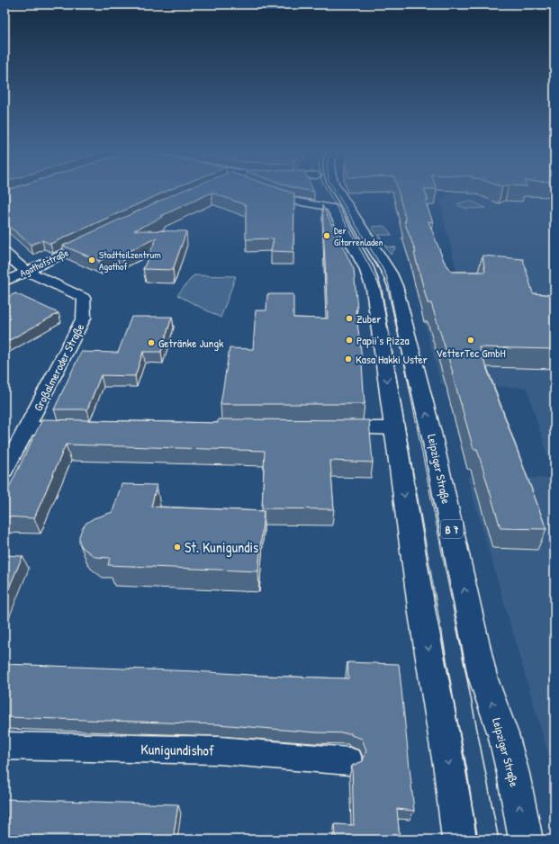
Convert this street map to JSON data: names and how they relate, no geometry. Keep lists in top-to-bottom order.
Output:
{
  "streets": {
    "main road": ["Leipziger Straße", "B 7"],
    "street": ["Agathofstraße", "Großalmeroder Straße", "Kunigundishof"]
  },
  "crossings": [
    ["Agathofstraße", "Großalmeroder Straße"]
  ],
  "places": [
    "Der Gitarrenladen",
    "Stadtteilzentrum Agathof",
    "Zuber",
    "Papii‘s Pizza",
    "VetterTec GmbH",
    "Getränke Jungk",
    "Kasa Hakki Uster",
    "St. Kunigundis"
  ]
}
